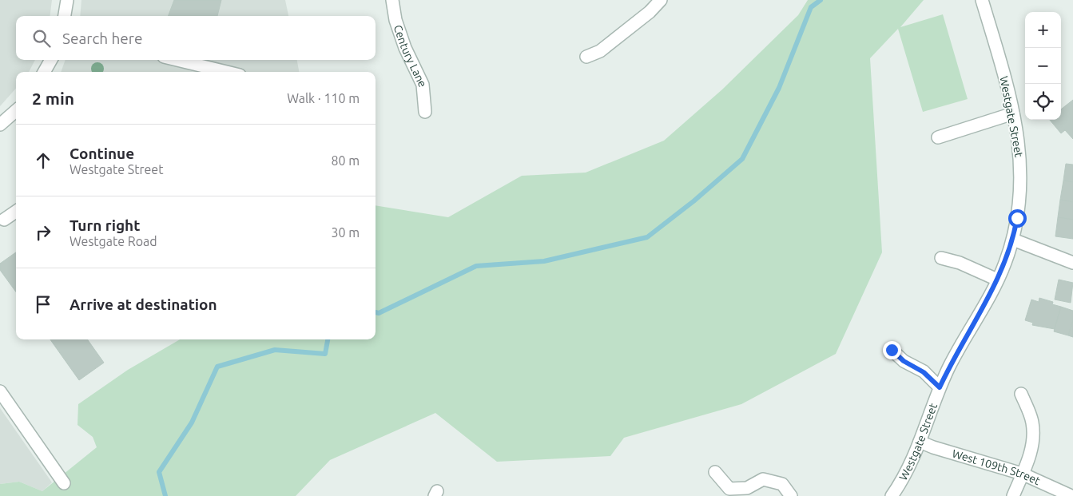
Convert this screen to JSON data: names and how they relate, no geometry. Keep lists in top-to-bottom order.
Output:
{
  "streets": {
    "street": ["Century Lane", "Westgate Street", "West 109th Street"]
  },
  "crossings": [
    ["Westgate Street", "West 109th Street"]
  ],
  "page": {
    "map_buttons": ["+", "−"],
    "search": "Search here",
    "heading": ["2 min", "Walk · 110 m"],
    "list": [
      ["Continue", "Westgate Street", "80 m"],
      ["Turn right", "Westgate Road", "30 m"],
      "Arrive at destination"
    ]
  }
}
